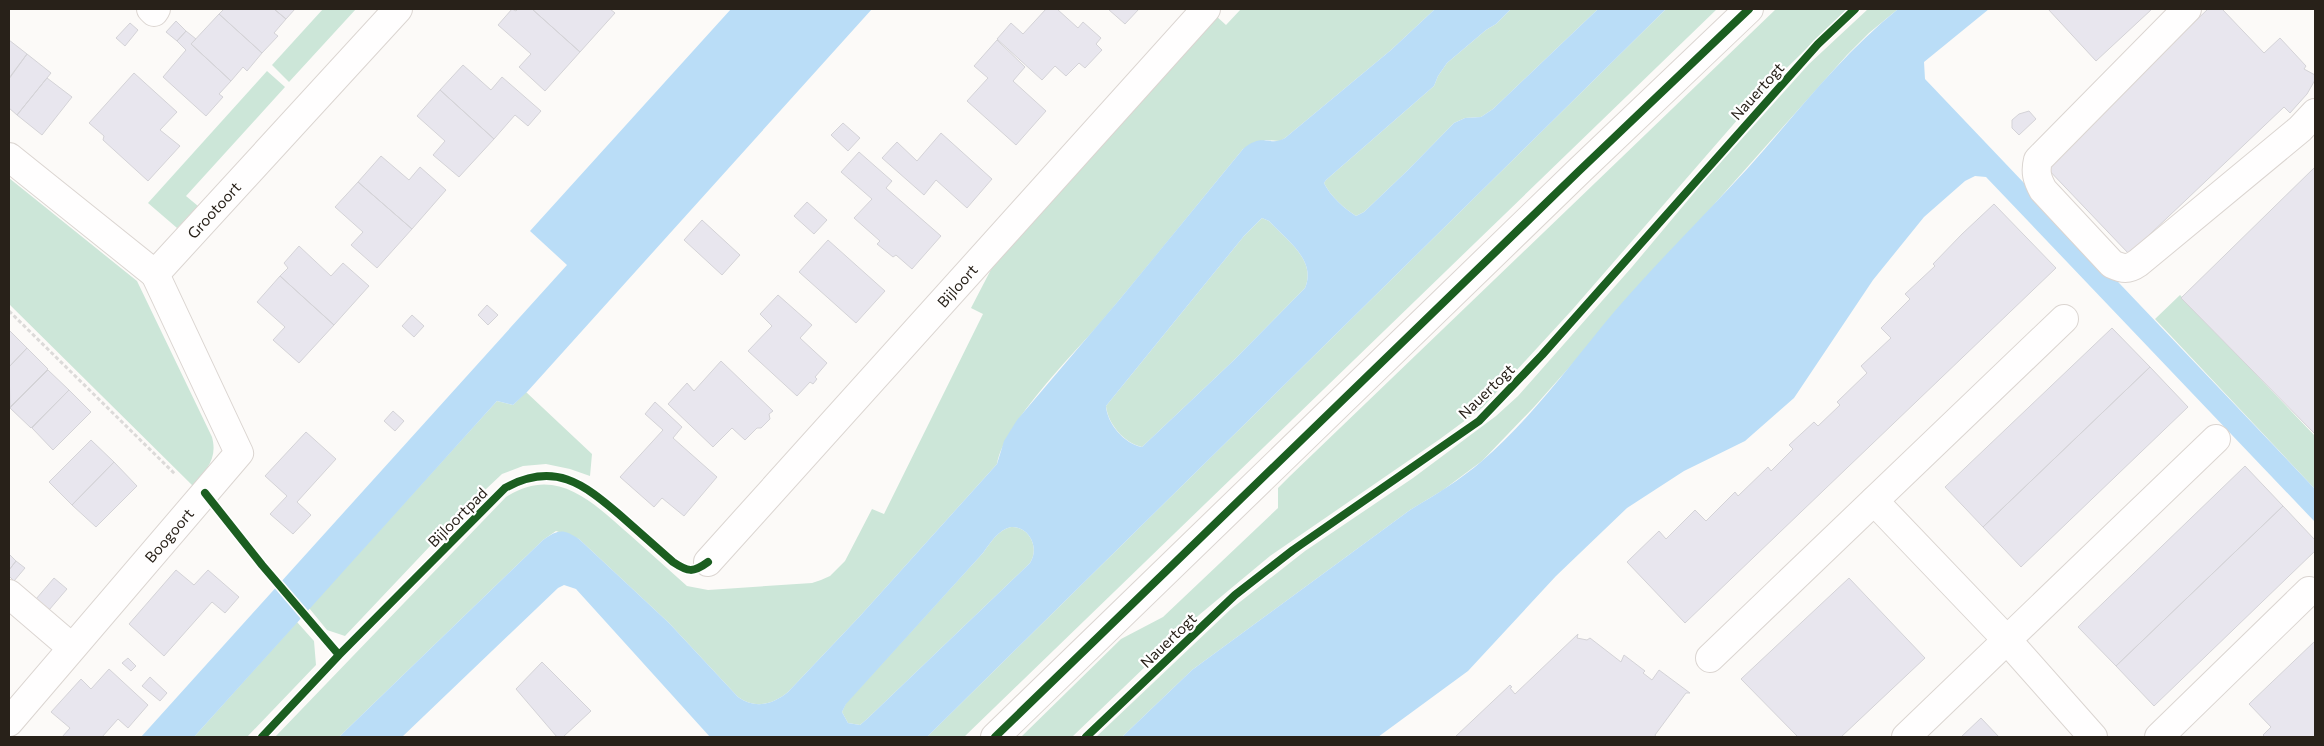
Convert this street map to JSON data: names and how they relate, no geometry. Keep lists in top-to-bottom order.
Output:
{
  "streets": {
    "street": ["Grootoort", "Bijloort", "Boogoort"],
    "cycle path": ["Nauertogt", "Bijloortpad"]
  },
  "crossings": [
    ["Grootoort", "Boogoort"]
  ]
}
